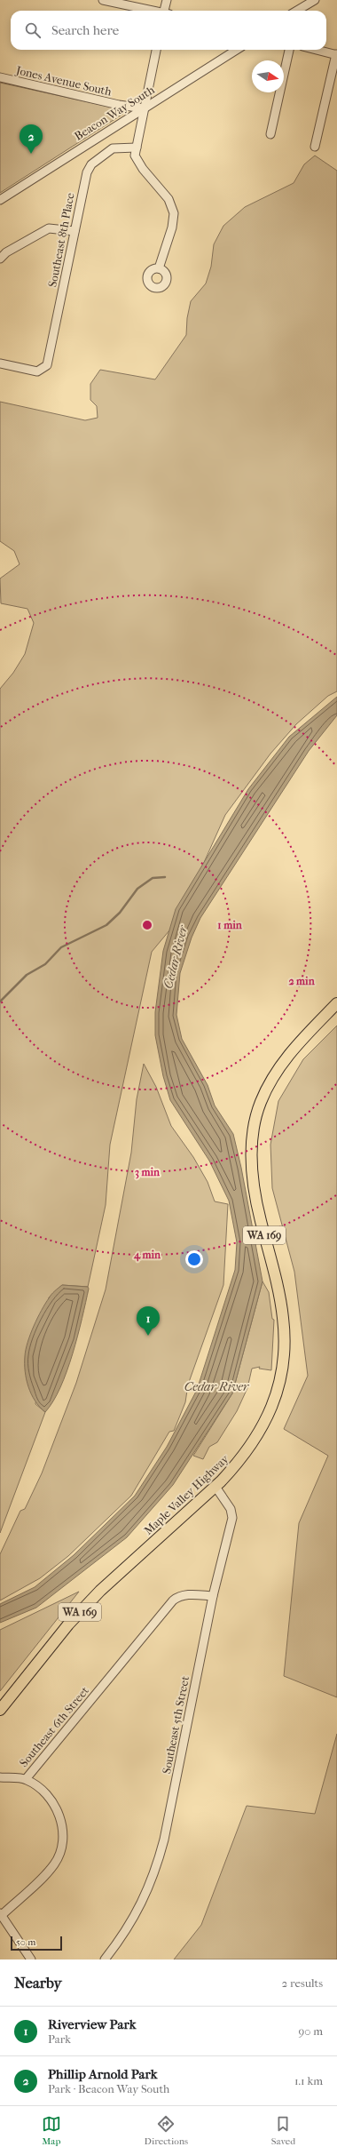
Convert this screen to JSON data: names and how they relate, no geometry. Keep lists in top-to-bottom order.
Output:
{
  "streets": {
    "main road": ["WA 169", "Maple Valley Highway"],
    "street": [
      "Jones Avenue South",
      "Beacon Way South",
      "Southeast 8th Place",
      "Southeast 5th Street",
      "Southeast 6th Street"
    ]
  },
  "crossings": [
    ["Jones Avenue South", "Beacon Way South"],
    ["Maple Valley Highway", "Southeast 5th Street"],
    ["Southeast 5th Street", "Southeast 6th Street"]
  ],
  "water": ["Cedar River"],
  "scale_bar": "50 m",
  "north": "right",
  "page": {
    "search": "Search here",
    "pins": ["2", "1"],
    "scale": "50 m",
    "heading": ["Nearby", "2 results"],
    "list": [
      {
        "mark": "1",
        "name": "Riverview Park",
        "note": "Park",
        "value": "90 m"
      },
      {
        "mark": "2",
        "name": "Phillip Arnold Park",
        "note": "Park · Beacon Way South",
        "value": "1.1 km"
      }
    ],
    "nav": ["Map", "Directions", "Saved"]
  },
  "rings": [
    "1 min",
    "2 min",
    "3 min",
    "4 min"
  ]
}
